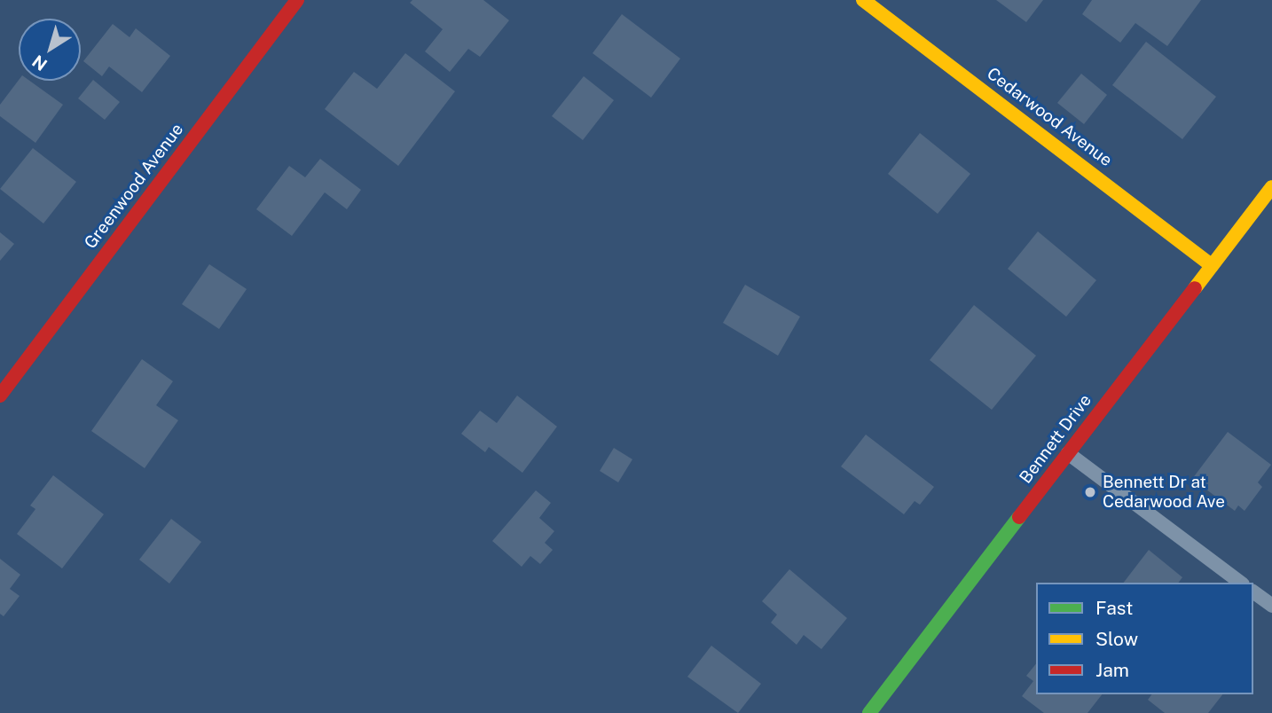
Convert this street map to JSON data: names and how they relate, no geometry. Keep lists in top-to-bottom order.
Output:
{
  "streets": {
    "street": ["Cedarwood Avenue", "Greenwood Avenue", "Bennett Drive"]
  },
  "crossings": [
    ["Cedarwood Avenue", "Bennett Drive"]
  ],
  "places": ["Bennett Dr at Cedarwood Ave"],
  "legend": ["Fast", "Slow", "Jam"],
  "north": "bottom left"
}
